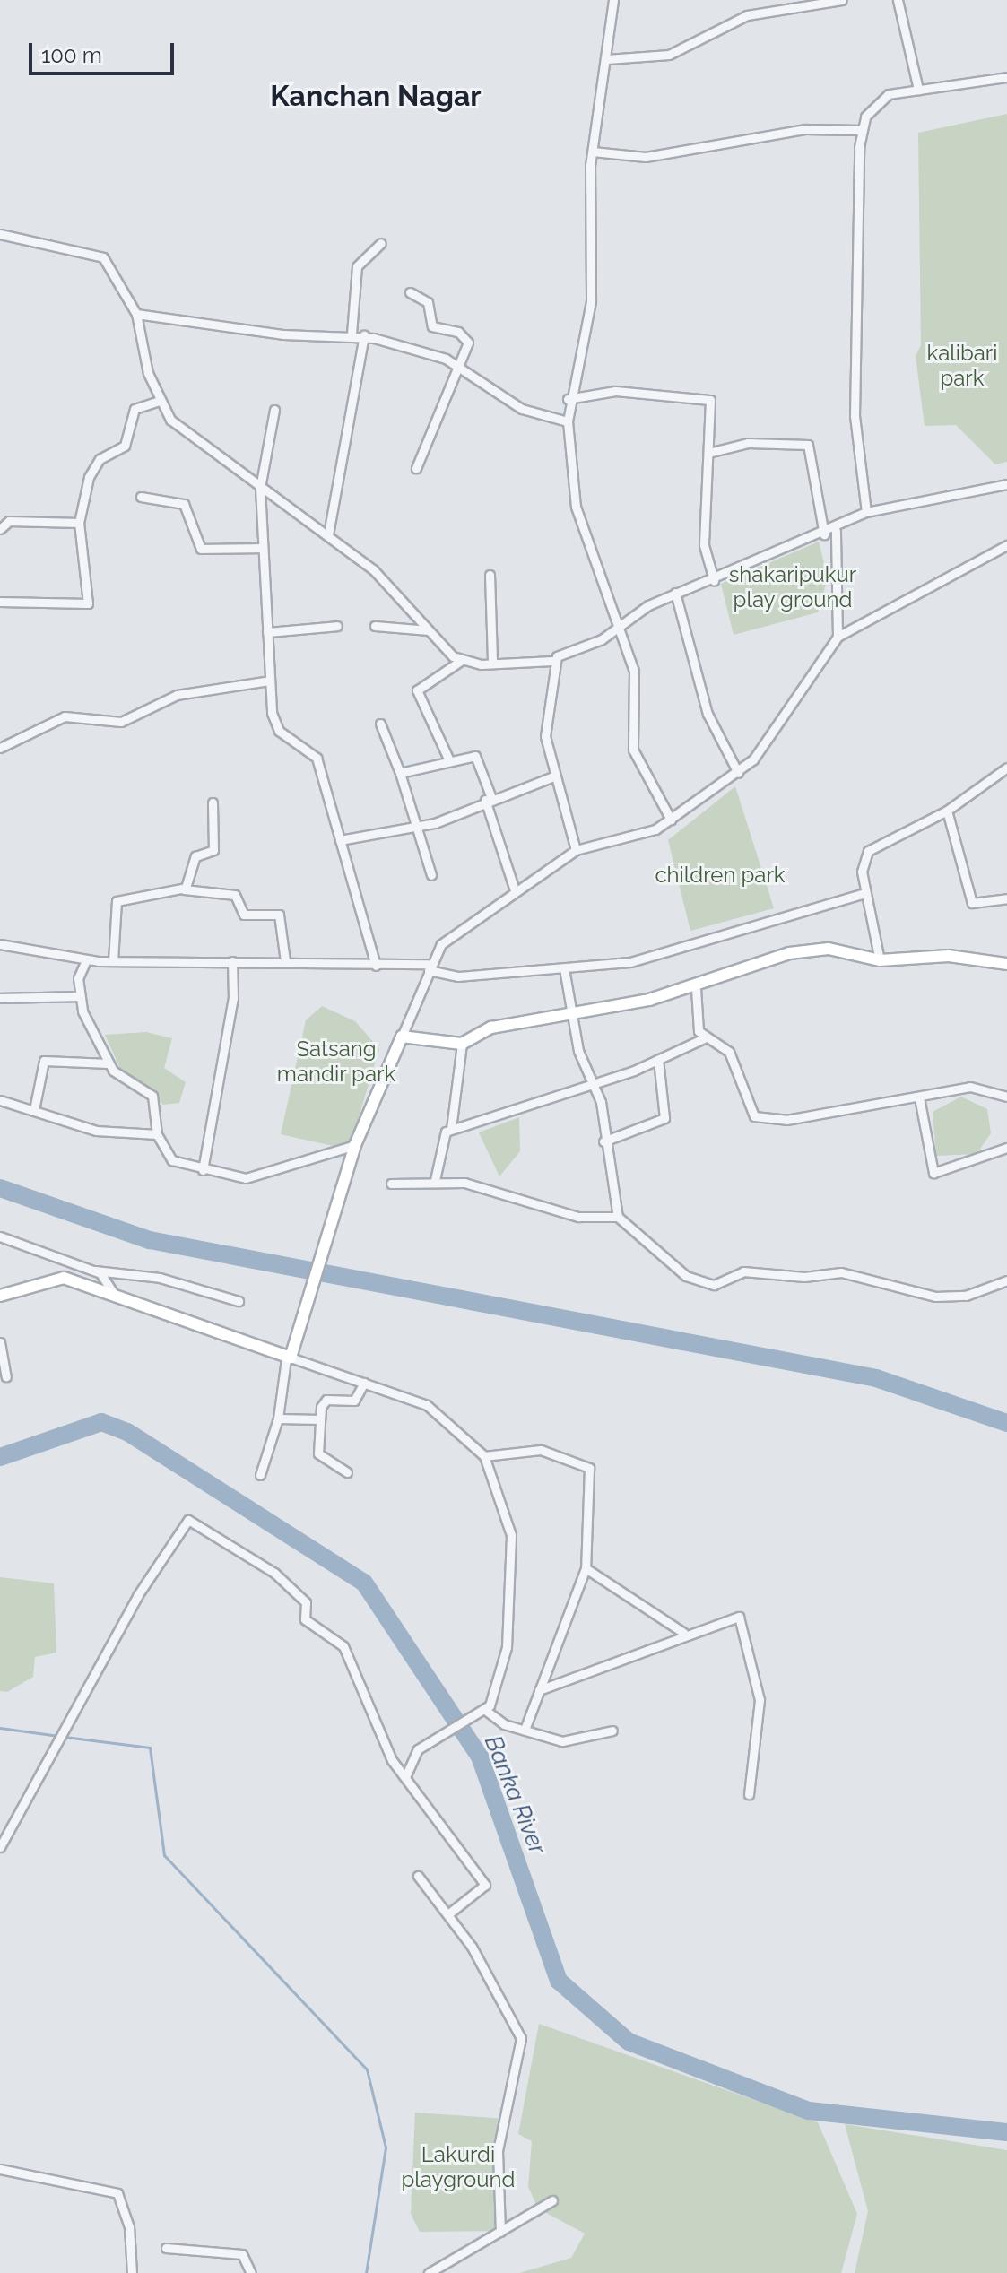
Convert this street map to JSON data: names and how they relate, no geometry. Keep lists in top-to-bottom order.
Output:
{
  "districts": ["Kanchan Nagar"],
  "water": ["Banka River"],
  "parks": [
    "kalibari park",
    "shakaripukur play ground",
    "children park",
    "Satsang mandir park",
    "Lakurdi playground"
  ],
  "scale_bar": "100 m"
}
